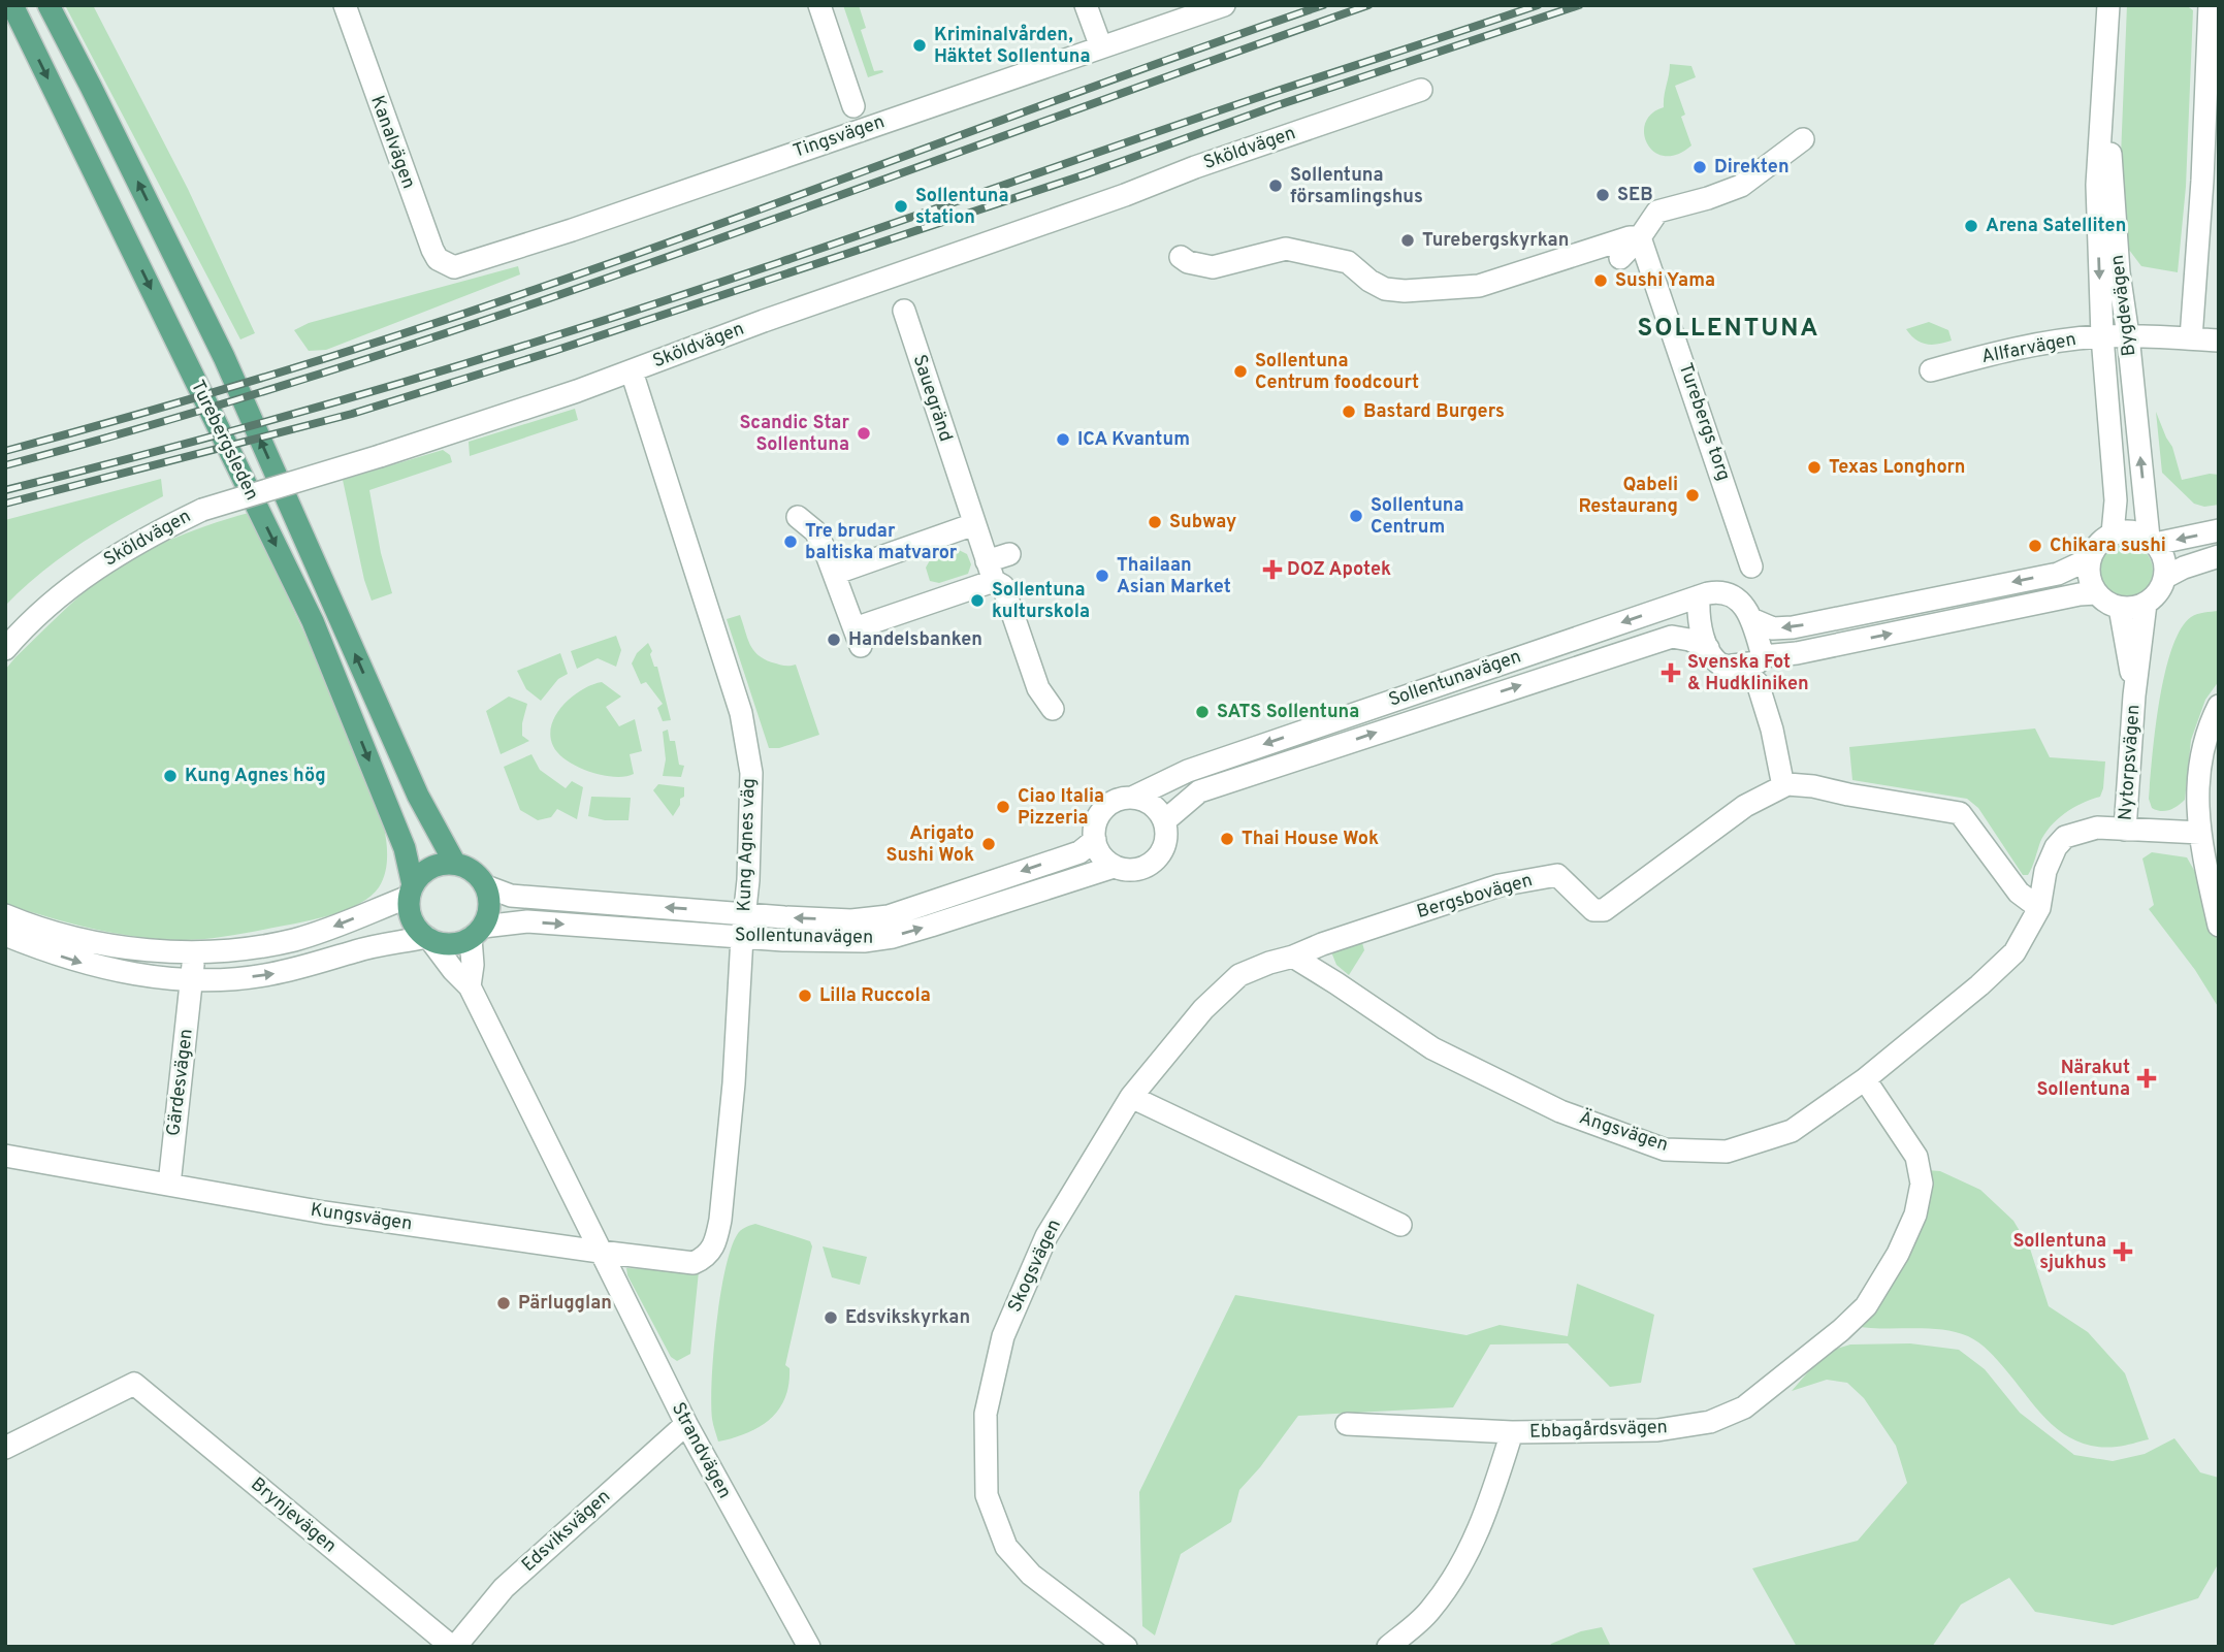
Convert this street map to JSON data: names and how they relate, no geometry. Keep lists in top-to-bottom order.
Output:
{
  "streets": {
    "main road": ["Turebergsleden"],
    "street": [
      "Tingsvägen",
      "Kanalvägen",
      "Sköldvägen",
      "Bygdevägen",
      "Allfarvägen",
      "Sauegränd",
      "Turebergs torg",
      "Sollentunavägen",
      "Nytorpsvägen",
      "Kung Agnes väg",
      "Bergsbovägen",
      "Gärdesvägen",
      "Ängsvägen",
      "Kungsvägen",
      "Skogsvägen",
      "Ebbagårdsvägen",
      "Strandvägen",
      "Brynjevägen",
      "Edsviksvägen"
    ]
  },
  "crossings": [
    ["Tingsvägen", "Kanalvägen"],
    ["Sköldvägen", "Kung Agnes väg"],
    ["Bygdevägen", "Allfarvägen"],
    ["Bygdevägen", "Nytorpsvägen"],
    ["Turebergsleden", "Sollentunavägen"],
    ["Sollentunavägen", "Kung Agnes väg"],
    ["Nytorpsvägen", "Ängsvägen"],
    ["Kung Agnes väg", "Kungsvägen"],
    ["Bergsbovägen", "Ängsvägen"],
    ["Gärdesvägen", "Kungsvägen"],
    ["Ängsvägen", "Ebbagårdsvägen"],
    ["Kungsvägen", "Strandvägen"],
    ["Strandvägen", "Edsviksvägen"],
    ["Brynjevägen", "Edsviksvägen"]
  ],
  "districts": ["SOLLENTUNA"],
  "places": {
    "other": [
      "Kriminalvården, Häktet Sollentuna",
      "Direkten",
      "Sollentuna församlingshus",
      "SEB",
      "Sollentuna station",
      "Arena Satelliten",
      "Turebergskyrkan",
      "Sushi Yama",
      "Sollentuna Centrum foodcourt",
      "Bastard Burgers",
      "Scandic Star Sollentuna",
      "ICA Kvantum",
      "Texas Longhorn",
      "Qabeli Restaurang",
      "Sollentuna Centrum",
      "Subway",
      "Tre brudar baltiska matvaror",
      "Chikara sushi",
      "Thailaan Asian Market",
      "Sollentuna kulturskola",
      "Handelsbanken",
      "SATS Sollentuna",
      "Kung Agnes hög",
      "Ciao Italia Pizzeria",
      "Thai House Wok",
      "Arigato Sushi Wok",
      "Lilla Ruccola",
      "Pärlugglan",
      "Edsvikskyrkan"
    ],
    "health": [
      "DOZ Apotek",
      "Svenska Fot & Hudkliniken",
      "Närakut Sollentuna",
      "Sollentuna sjukhus"
    ]
  }
}
